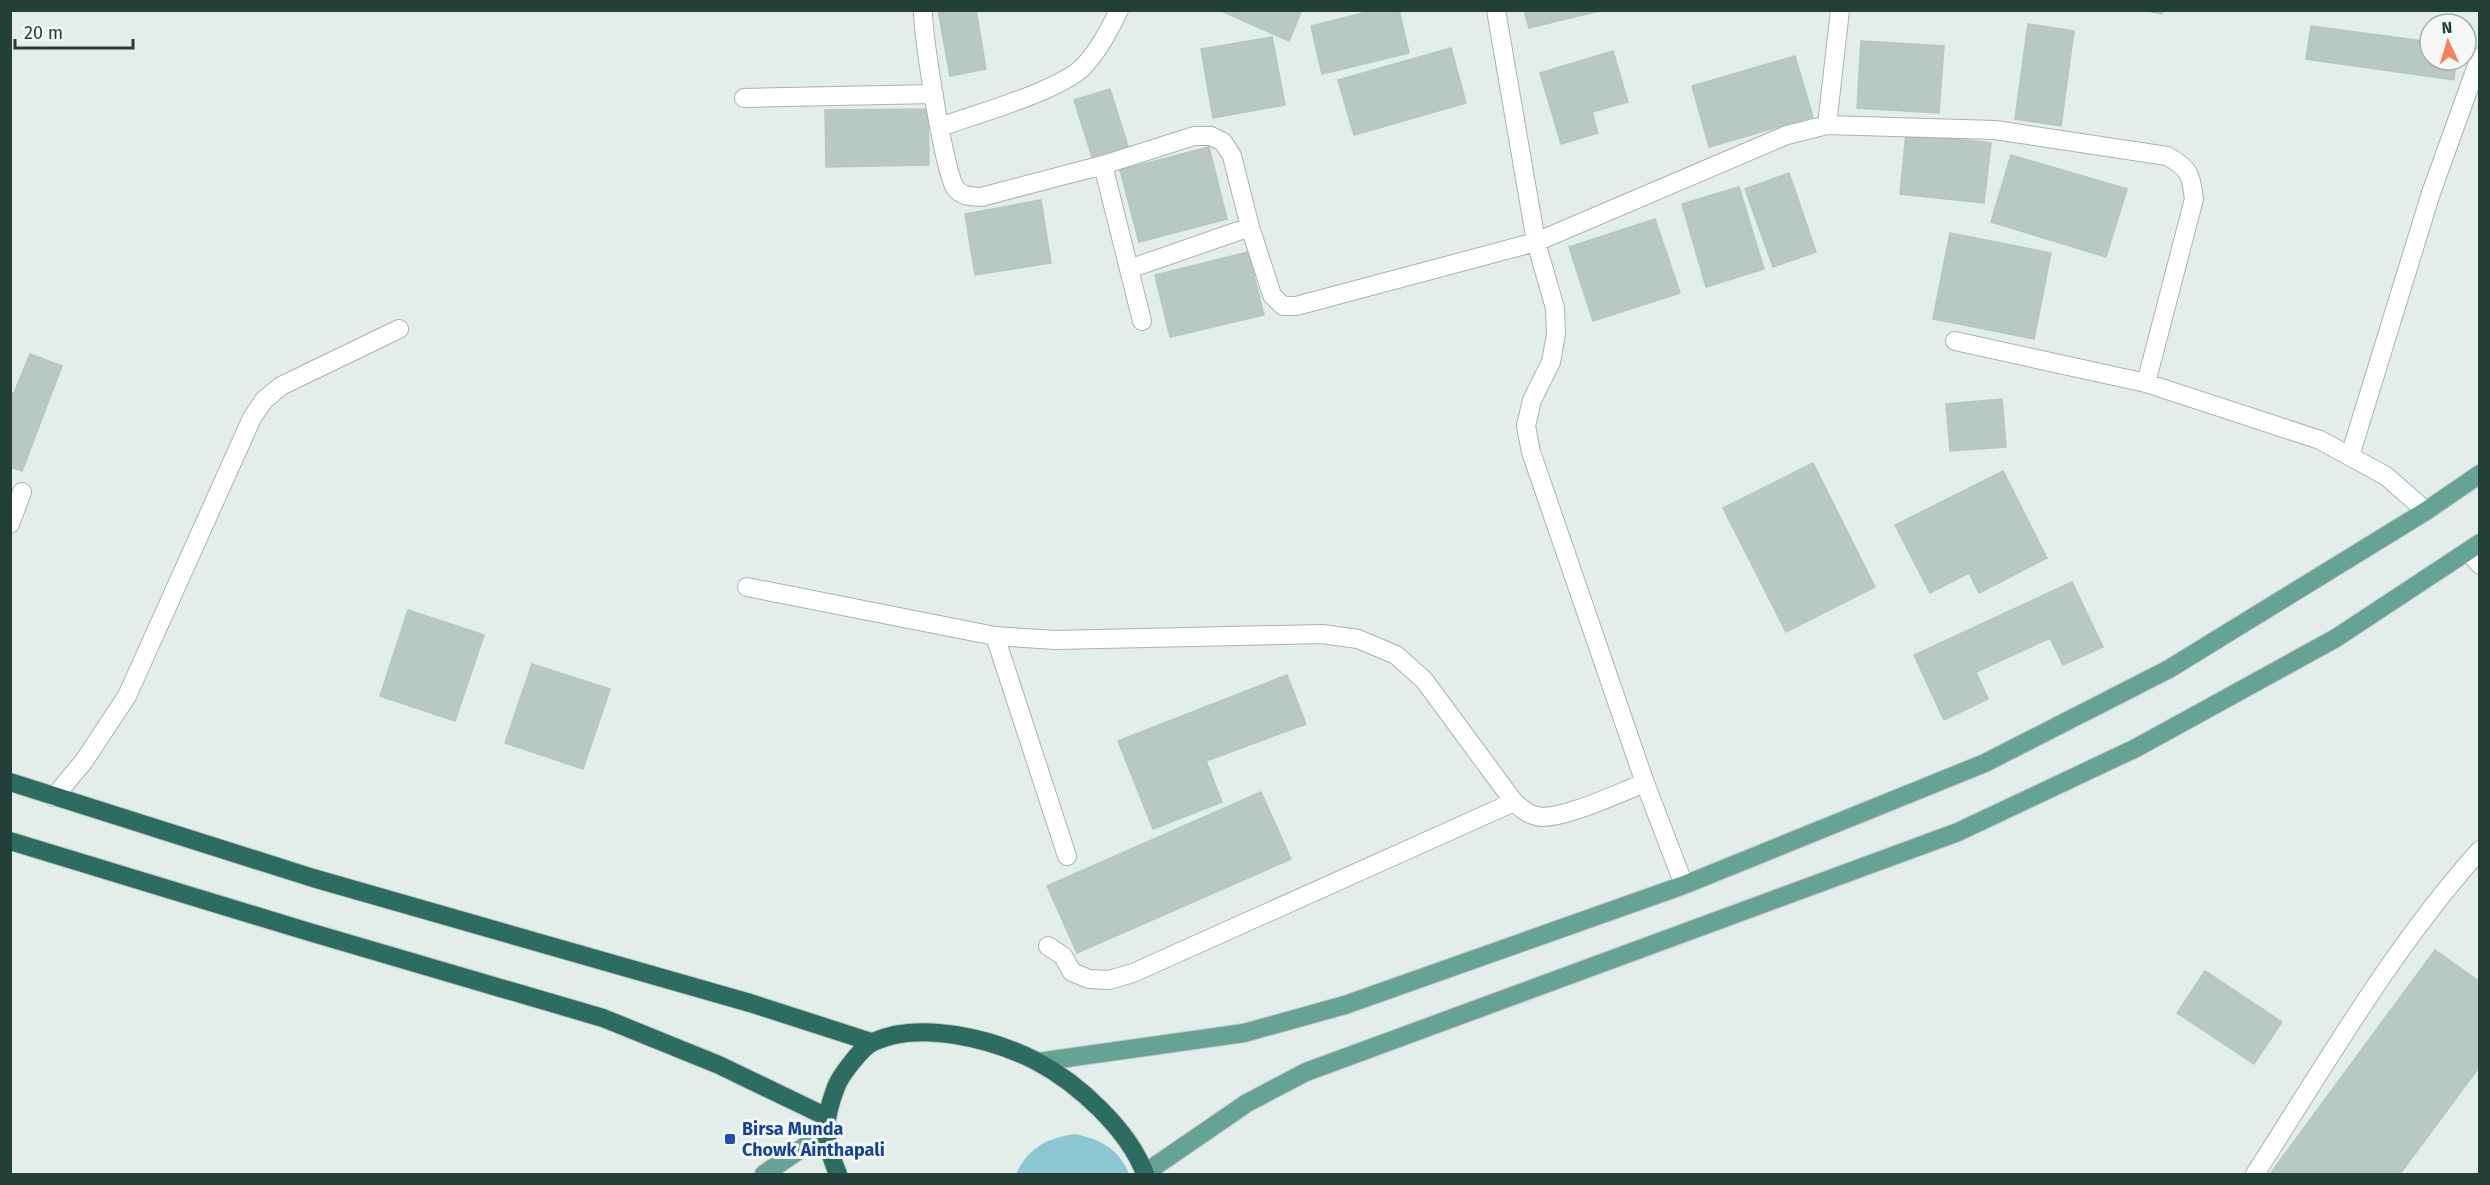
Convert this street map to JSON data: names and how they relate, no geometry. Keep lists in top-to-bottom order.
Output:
{
  "places": {
    "transit": ["Birsa Munda Chowk Ainthapali"]
  },
  "scale_bar": "20 m",
  "north": "top"
}
